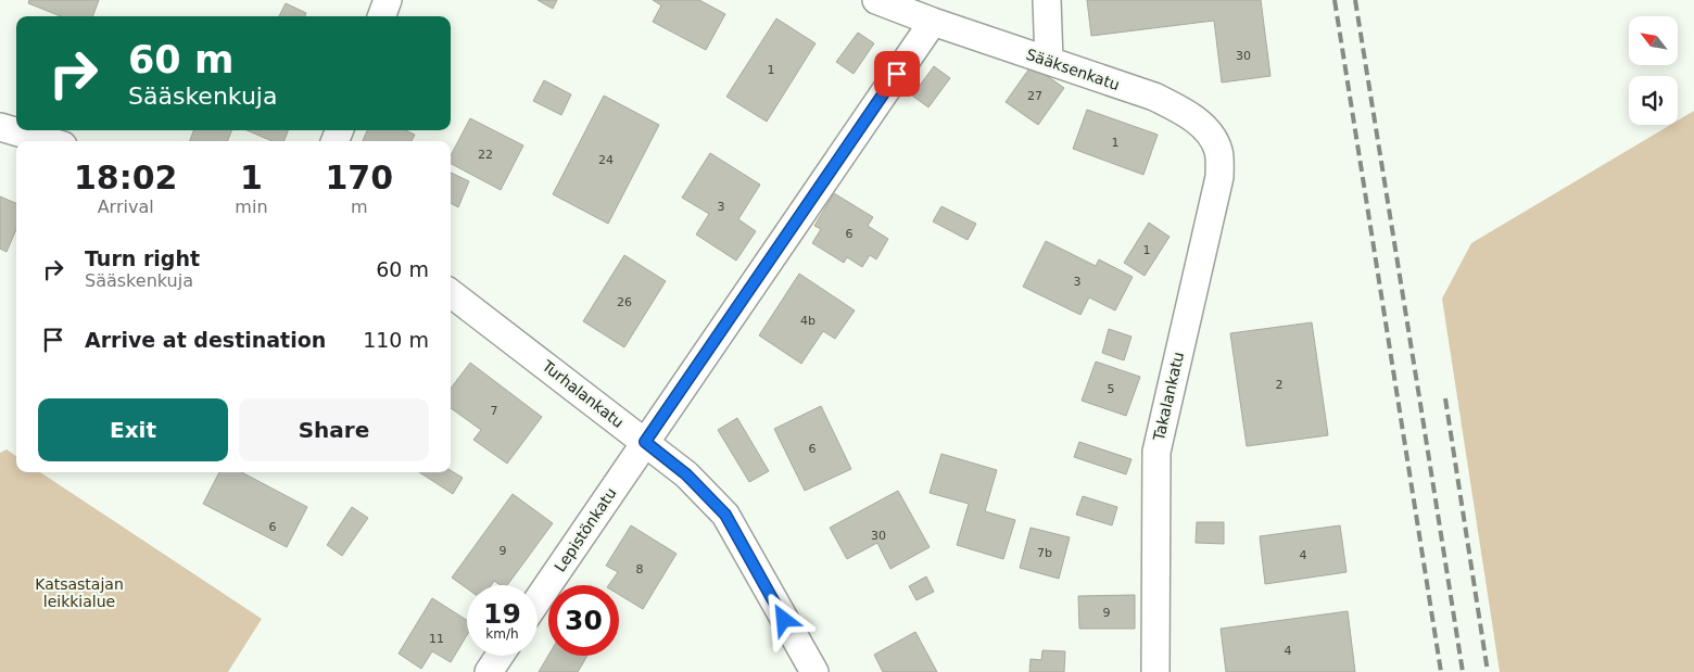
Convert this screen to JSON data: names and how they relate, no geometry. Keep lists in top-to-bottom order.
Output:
{
  "streets": {
    "street": [
      "Sääksenkatu",
      "Turhalankatu",
      "Takalankatu",
      "Lepistönkatu"
    ]
  },
  "crossings": [
    ["Sääksenkatu", "Takalankatu"],
    ["Sääksenkatu", "Lepistönkatu"],
    ["Turhalankatu", "Lepistönkatu"]
  ],
  "parks": ["Katsastajan leikkialue"],
  "house_numbers": [
    "30",
    "1",
    "27",
    "1",
    "22",
    "24",
    "3",
    "6",
    "1",
    "3",
    "26",
    "4b",
    "2",
    "5",
    "7",
    "6",
    "6",
    "30",
    "9",
    "7b",
    "4",
    "8",
    "9",
    "11",
    "4"
  ],
  "north": "top left",
  "page": {
    "turn": ["60 m", "Sääskenkuja"],
    "eta": [
      "18:02",
      "Arrival",
      "1",
      "min",
      "170",
      "m"
    ],
    "list": [
      {
        "name": "Turn right",
        "note": "Sääskenkuja",
        "value": "60 m"
      },
      {
        "name": "Arrive at destination",
        "value": "110 m"
      }
    ],
    "buttons": ["Exit", "Share"],
    "speed": "19 km/h",
    "limit": "30"
  }
}
